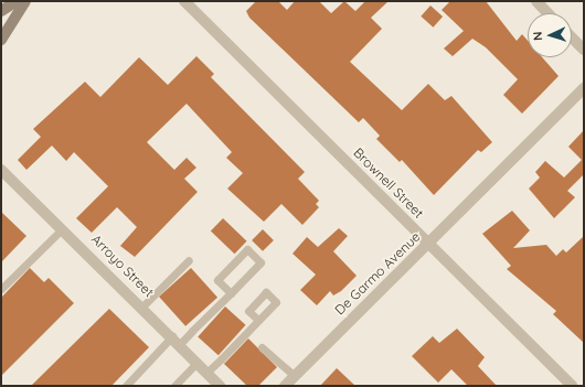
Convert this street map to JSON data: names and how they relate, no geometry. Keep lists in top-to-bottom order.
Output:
{
  "streets": {
    "street": ["Brownell Street", "Arroyo Street", "De Garmo Avenue"]
  },
  "crossings": [
    ["Brownell Street", "De Garmo Avenue"]
  ],
  "north": "left"
}
